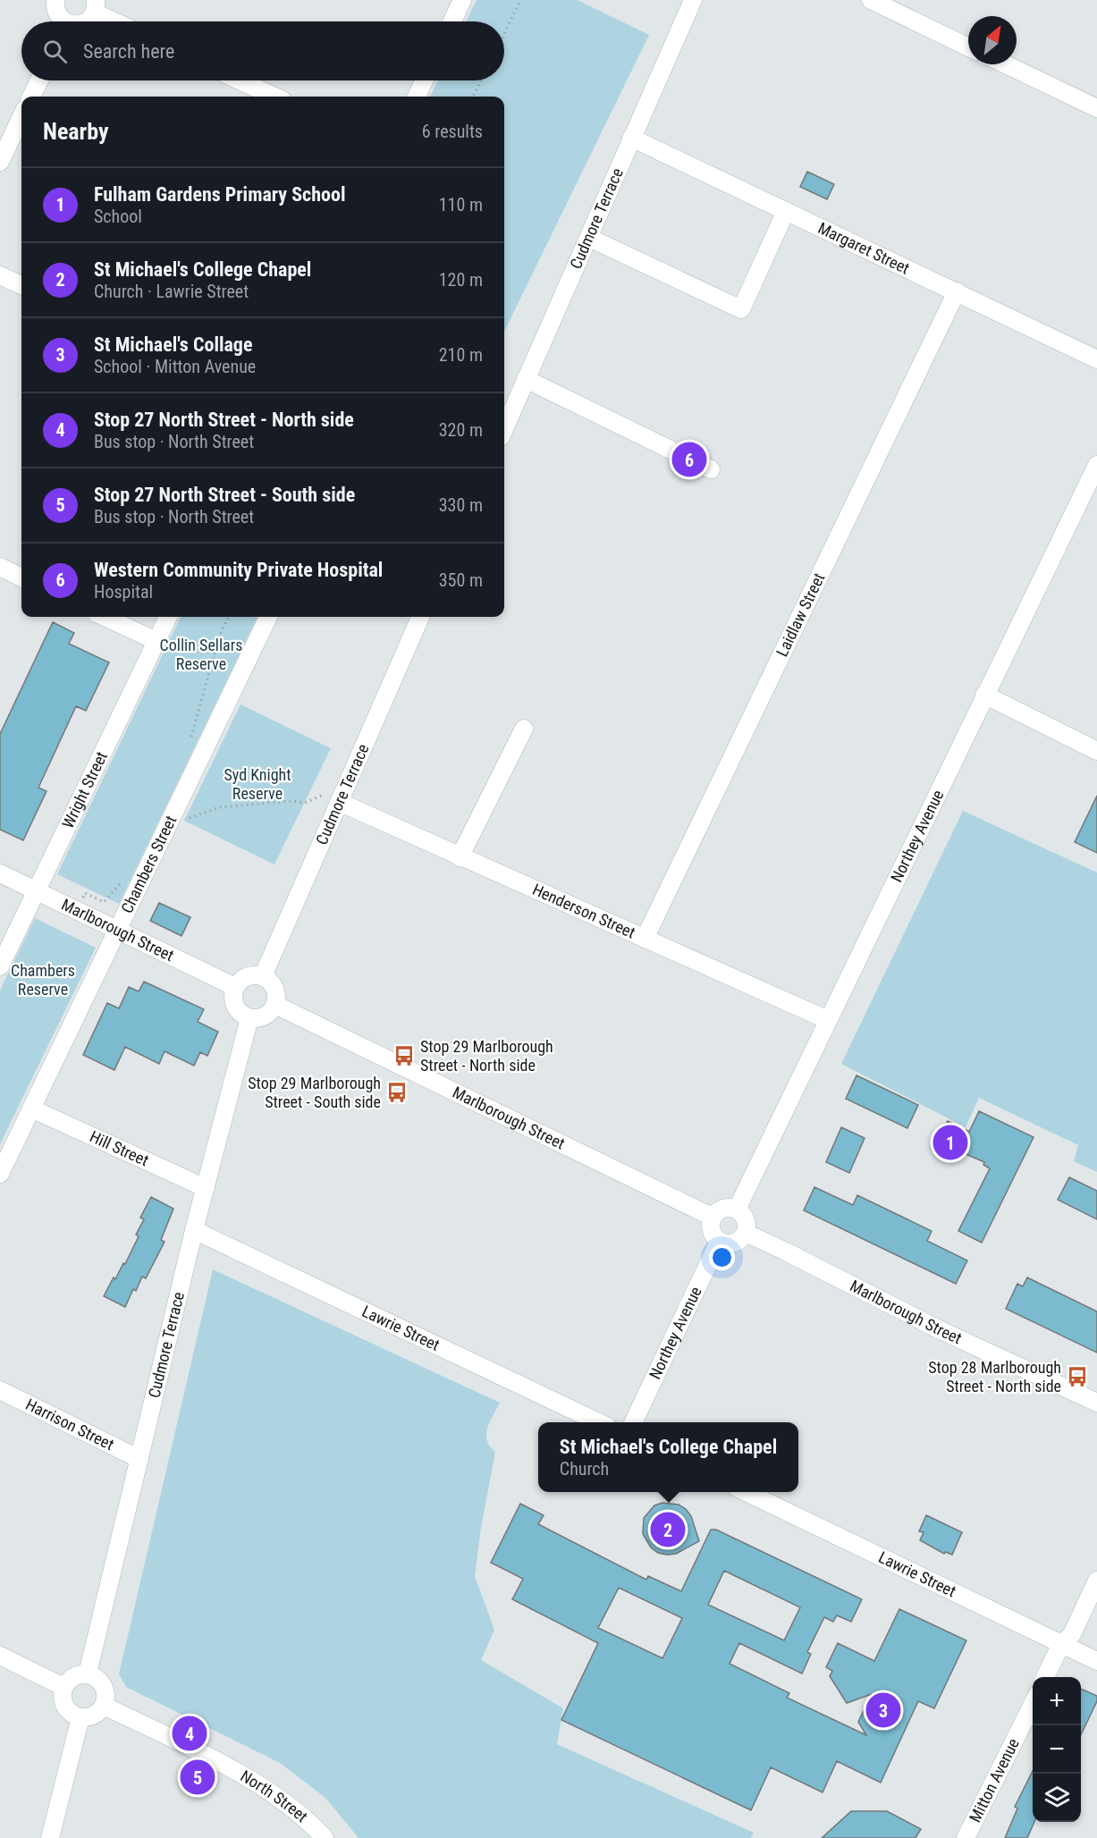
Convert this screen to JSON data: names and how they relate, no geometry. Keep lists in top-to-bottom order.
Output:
{
  "streets": {
    "street": [
      "Cudmore Terrace",
      "Margaret Street",
      "Laidlaw Street",
      "Wright Street",
      "Northey Avenue",
      "Chambers Street",
      "Henderson Street",
      "Marlborough Street",
      "Hill Street",
      "Lawrie Street",
      "Harrison Street",
      "Mitton Avenue",
      "North Street"
    ]
  },
  "crossings": [
    ["Cudmore Terrace", "Margaret Street"],
    ["Cudmore Terrace", "Henderson Street"],
    ["Cudmore Terrace", "Marlborough Street"],
    ["Cudmore Terrace", "Hill Street"],
    ["Cudmore Terrace", "Lawrie Street"],
    ["Cudmore Terrace", "Harrison Street"],
    ["Cudmore Terrace", "North Street"],
    ["Margaret Street", "Laidlaw Street"],
    ["Laidlaw Street", "Henderson Street"],
    ["Wright Street", "Marlborough Street"],
    ["Northey Avenue", "Henderson Street"],
    ["Northey Avenue", "Marlborough Street"],
    ["Chambers Street", "Marlborough Street"],
    ["Chambers Street", "Hill Street"]
  ],
  "parks": ["Collin Sellars Reserve", "Syd Knight Reserve", "Chambers Reserve"],
  "places": {
    "bus stop": ["Stop 29 Marlborough Street - North side", "Stop 29 Marlborough Street - South side", "Stop 28 Marlborough Street - North side"]
  },
  "north": "top right",
  "page": {
    "search": "Search here",
    "heading": ["Nearby", "6 results"],
    "list": [
      {
        "mark": "1",
        "name": "Fulham Gardens Primary School",
        "note": "School",
        "value": "110 m"
      },
      {
        "mark": "2",
        "name": "St Michael's College Chapel",
        "note": "Church · Lawrie Street",
        "value": "120 m"
      },
      {
        "mark": "3",
        "name": "St Michael's Collage",
        "note": "School · Mitton Avenue",
        "value": "210 m"
      },
      {
        "mark": "4",
        "name": "Stop 27 North Street - North side",
        "note": "Bus stop · North Street",
        "value": "320 m"
      },
      {
        "mark": "5",
        "name": "Stop 27 North Street - South side",
        "note": "Bus stop · North Street",
        "value": "330 m"
      },
      {
        "mark": "6",
        "name": "Western Community Private Hospital",
        "note": "Hospital",
        "value": "350 m"
      }
    ],
    "pins": [
      "6",
      "1",
      "2",
      "3",
      "4",
      "5"
    ],
    "popup": ["St Michael's College Chapel", "Church"],
    "map_buttons": ["+", "−"]
  }
}
